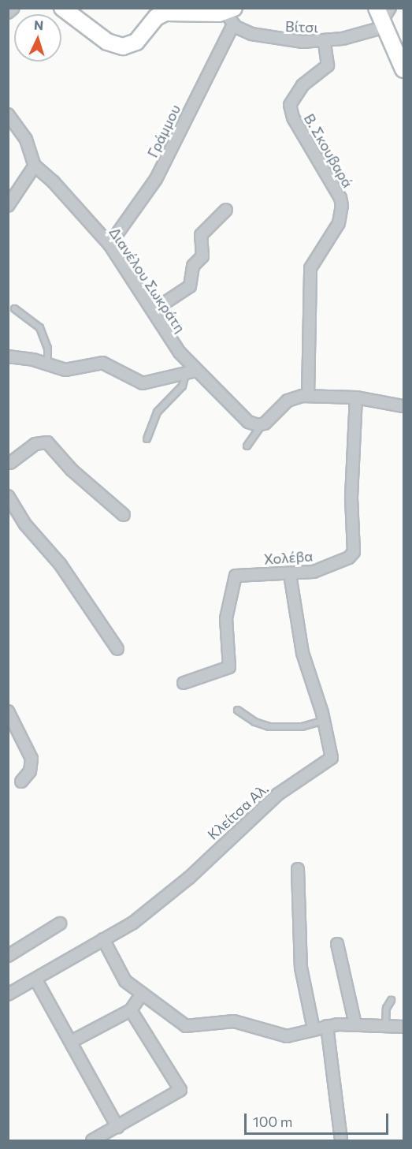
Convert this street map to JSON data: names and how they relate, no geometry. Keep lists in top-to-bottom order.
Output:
{
  "streets": {
    "street": [
      "Βίτσι",
      "Γράμμου",
      "Β. Σκουβαρά",
      "Διανέλου Σωκράτη",
      "Χολέβα",
      "Κλείτσα Αλ."
    ]
  },
  "crossings": [
    ["Βίτσι", "Γράμμου"],
    ["Βίτσι", "Β. Σκουβαρά"],
    ["Γράμμου", "Διανέλου Σωκράτη"],
    ["Χολέβα", "Κλείτσα Αλ."]
  ],
  "scale_bar": "100 m",
  "north": "top"
}
